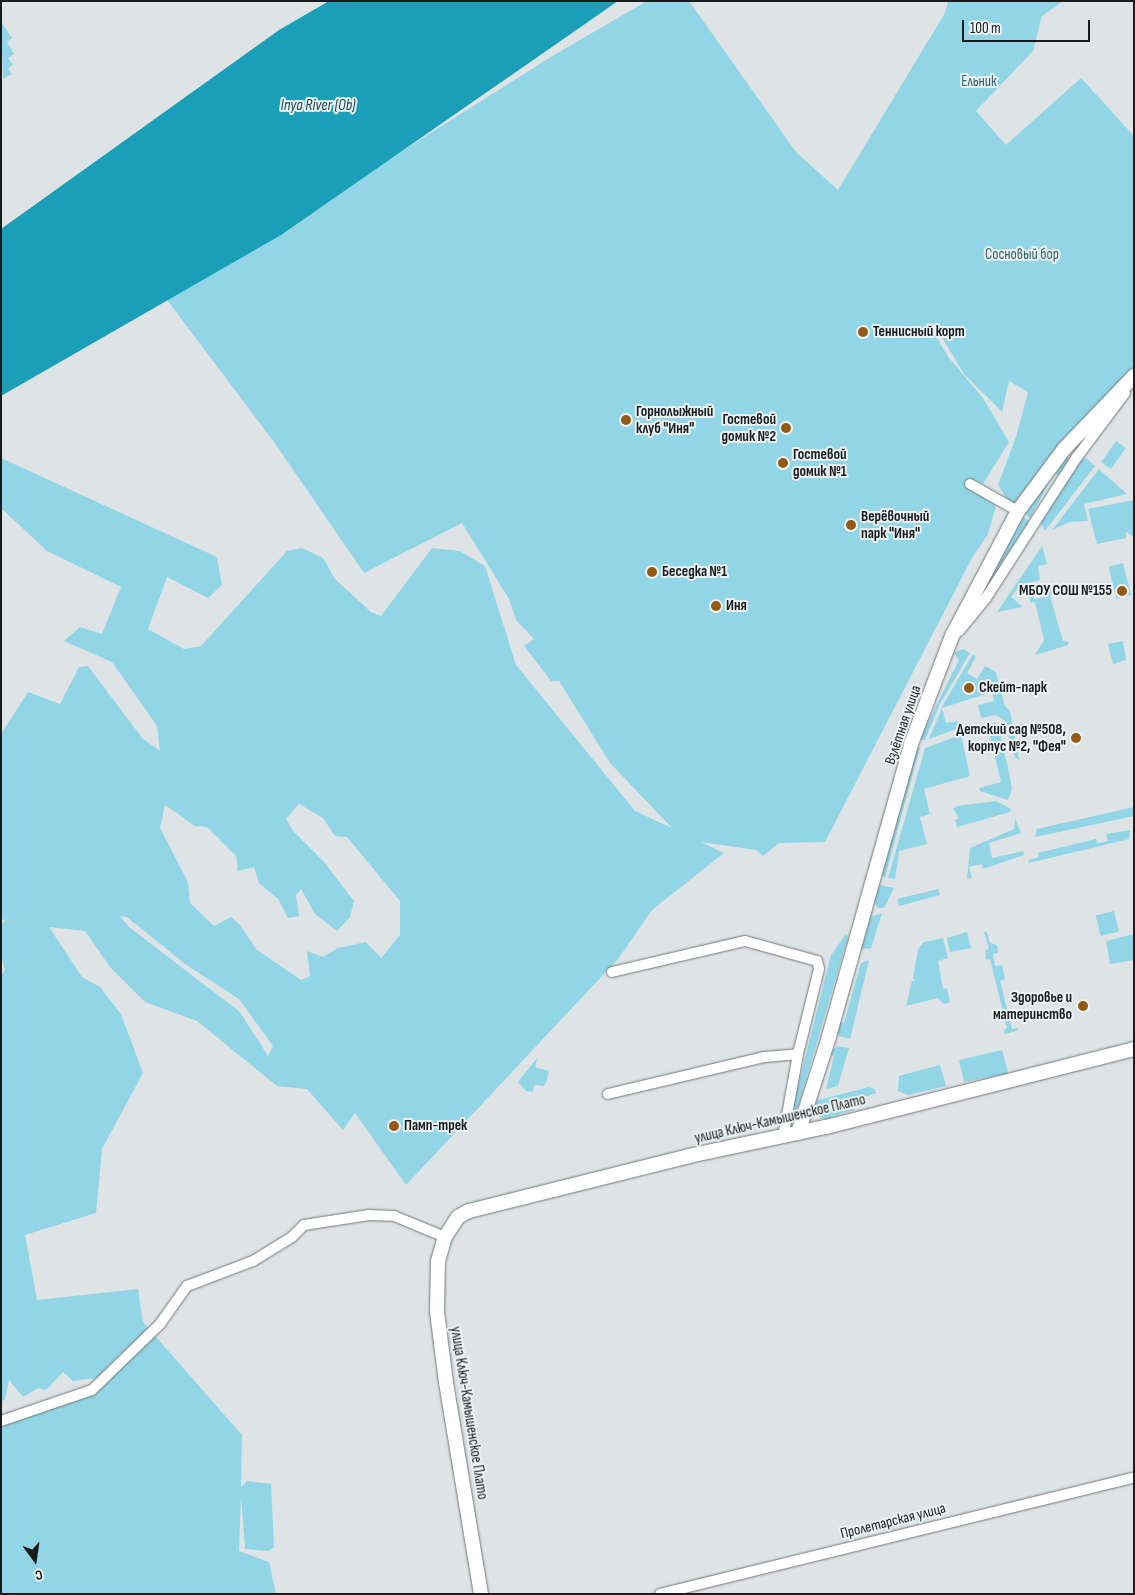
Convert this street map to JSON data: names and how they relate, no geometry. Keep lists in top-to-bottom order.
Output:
{
  "streets": {
    "main road": ["Взлётная улица", "улица Ключ-Камышенское Плато"],
    "street": ["Пролетарская улица"]
  },
  "crossings": [
    ["Взлётная улица", "улица Ключ-Камышенское Плато"]
  ],
  "water": ["Inya River (Ob)"],
  "parks": ["Ельник", "Сосновый бор"],
  "places": [
    "Теннисный корт",
    "Горнолыжный клуб \"Иня\"",
    "Гостевой домик №2",
    "Гостевой домик №1",
    "Верёвочный парк \"Иня\"",
    "Беседка №1",
    "МБОУ СОШ №155",
    "Иня",
    "Скейт-парк",
    "Детский сад №508, корпус №2, \"Фея\"",
    "Здоровье и материнство",
    "Памп-трек"
  ],
  "scale_bar": "100 m",
  "north": "bottom"
}
